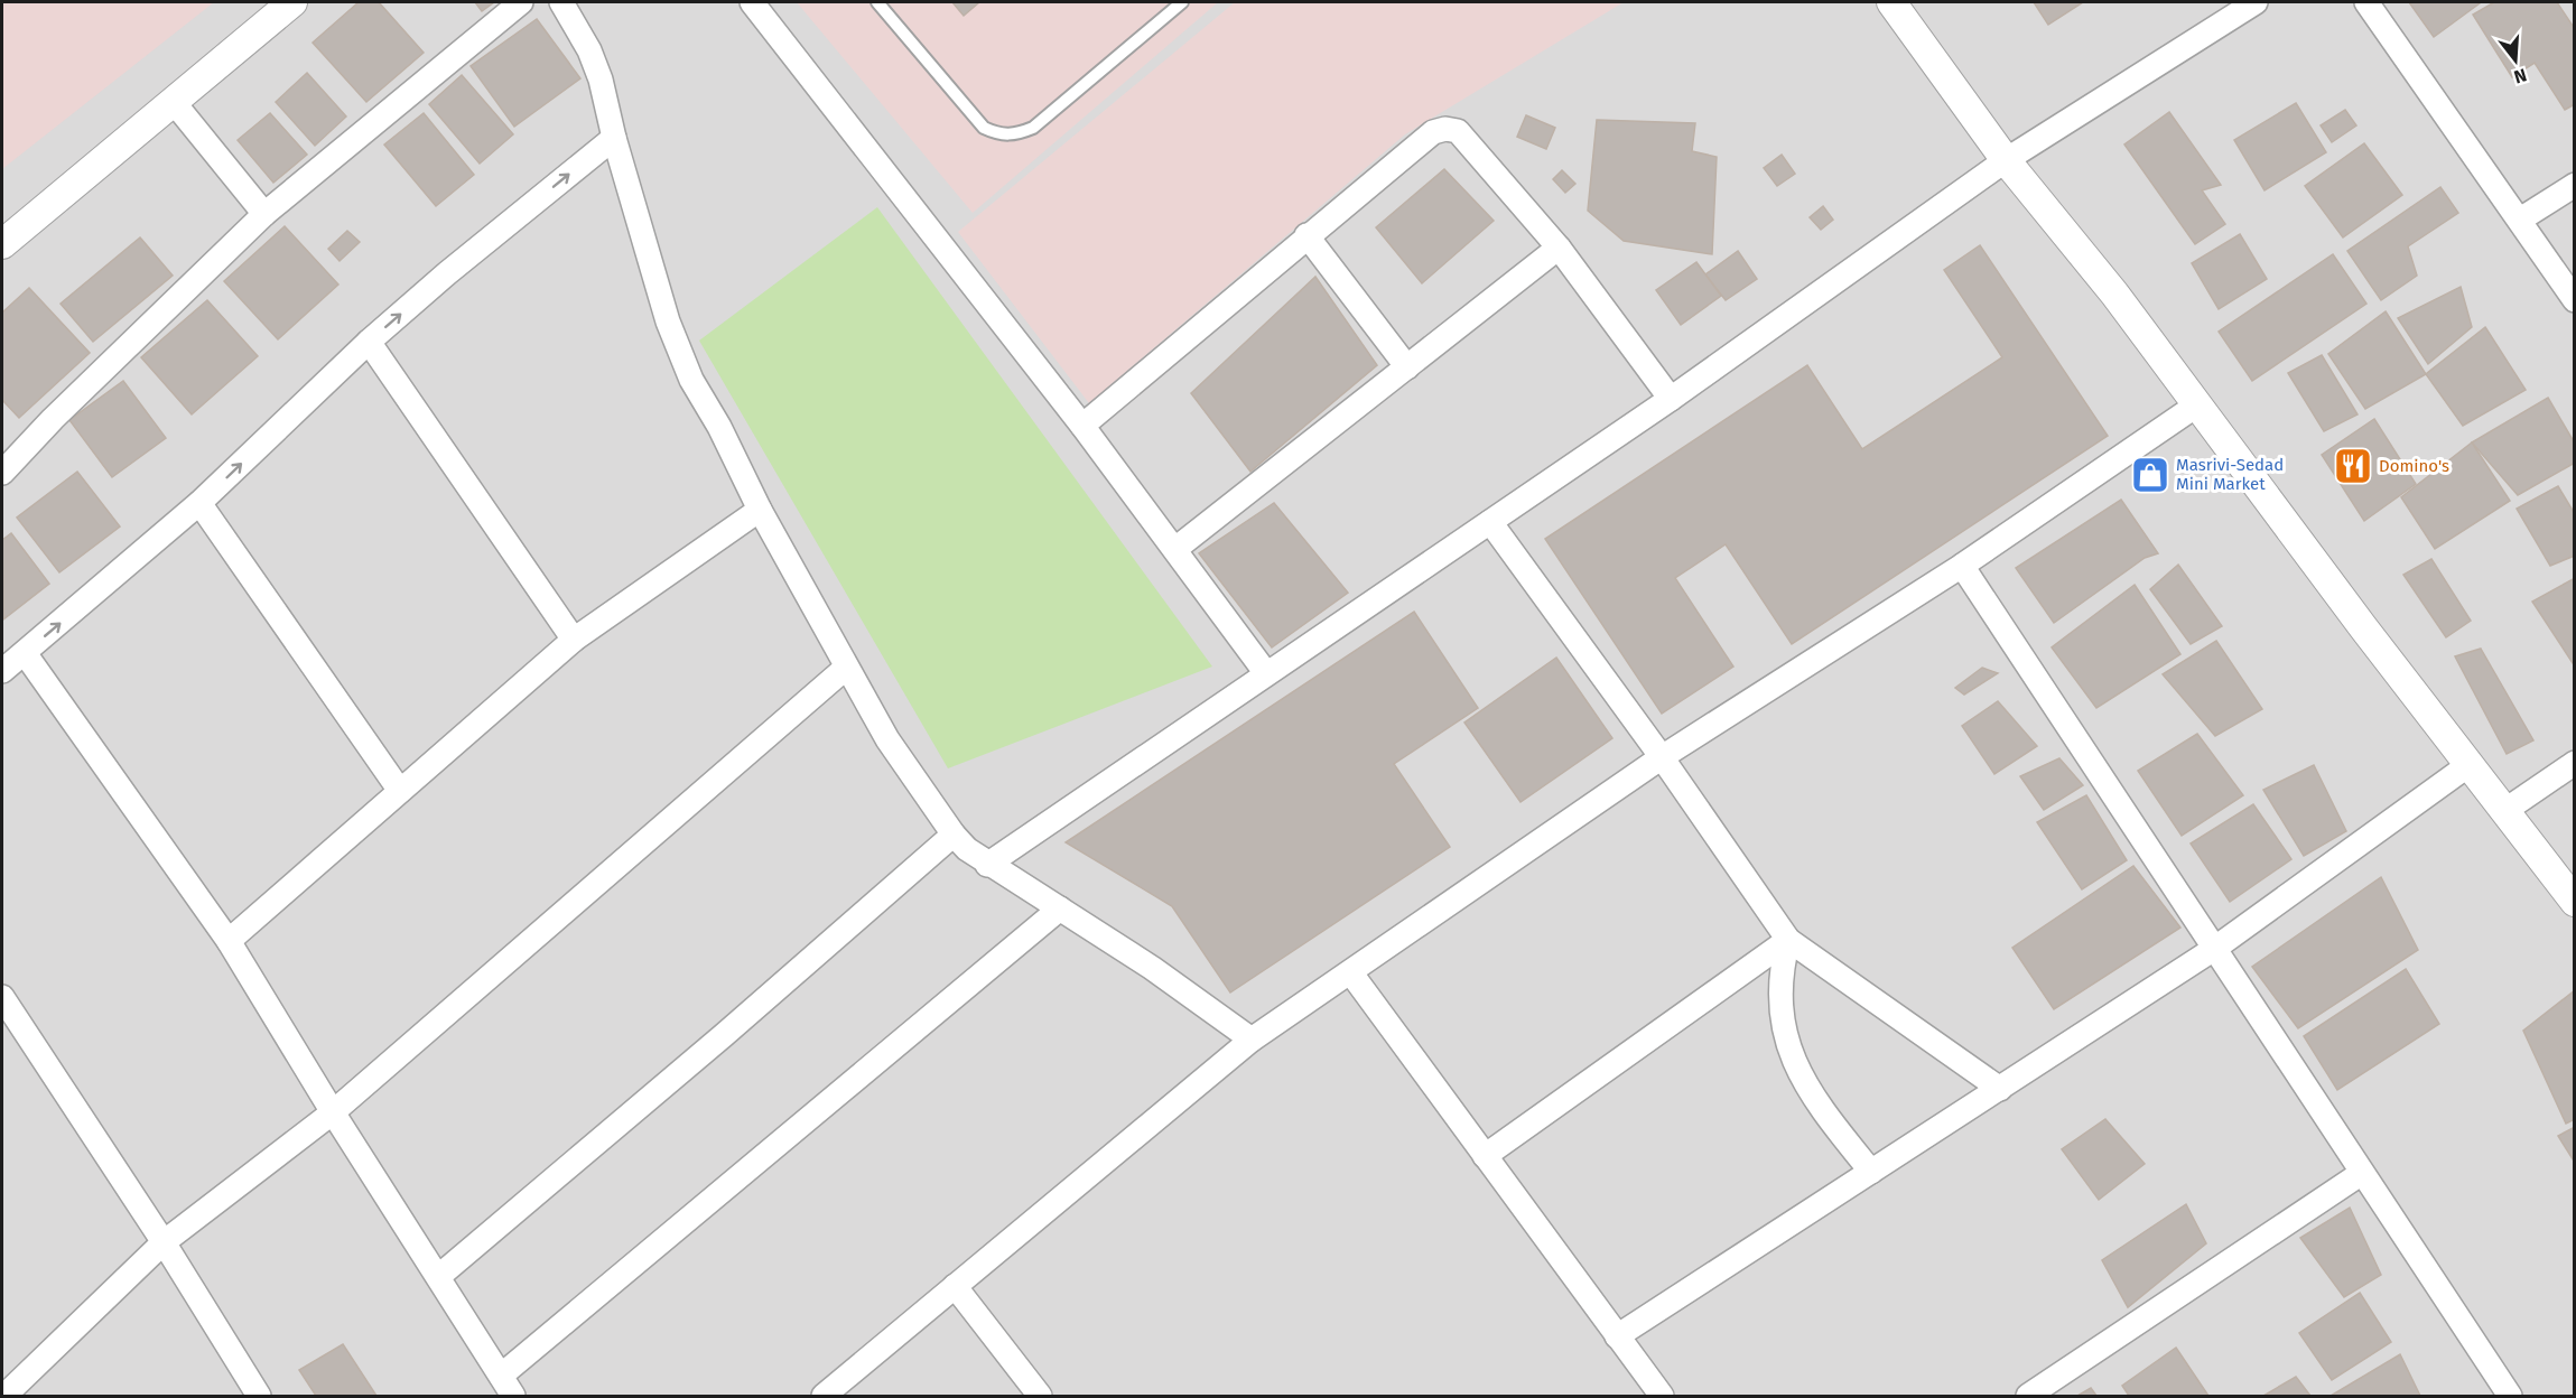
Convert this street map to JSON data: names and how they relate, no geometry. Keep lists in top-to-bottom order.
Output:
{
  "places": {
    "restaurant": ["Domino's"],
    "shop": ["Masrivi-Sedad Mini Market"]
  },
  "north": "bottom"
}
